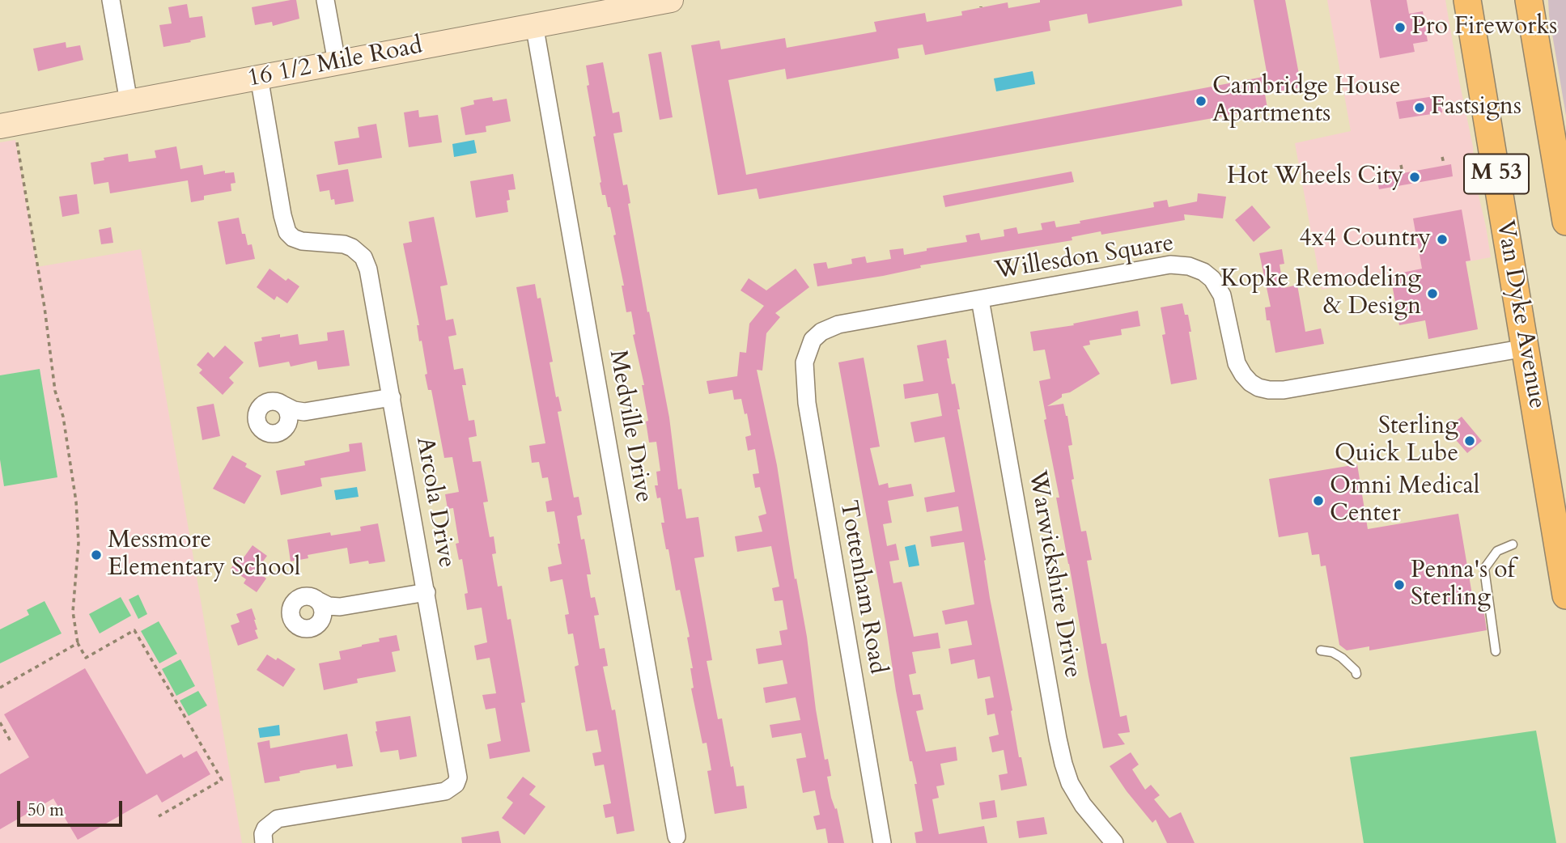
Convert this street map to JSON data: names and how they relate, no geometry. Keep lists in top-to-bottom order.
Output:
{
  "streets": {
    "main road": ["M 53", "Van Dyke Avenue"],
    "street": [
      "16 1/2 Mile Road",
      "Willesdon Square",
      "Medville Drive",
      "Arcola Drive",
      "Warwickshire Drive",
      "Tottenham Road"
    ]
  },
  "crossings": [
    ["16 1/2 Mile Road", "Medville Drive"],
    ["16 1/2 Mile Road", "Arcola Drive"],
    ["Willesdon Square", "Van Dyke Avenue"],
    ["Willesdon Square", "Warwickshire Drive"],
    ["Willesdon Square", "Tottenham Road"]
  ],
  "places": [
    "Pro Fireworks",
    "Cambridge House Apartments",
    "Fastsigns",
    "Hot Wheels City",
    "4x4 Country",
    "Kopke Remodeling & Design",
    "Sterling Quick Lube",
    "Omni Medical Center",
    "Messmore Elementary School",
    "Penna's of Sterling"
  ],
  "scale_bar": "50 m"
}
